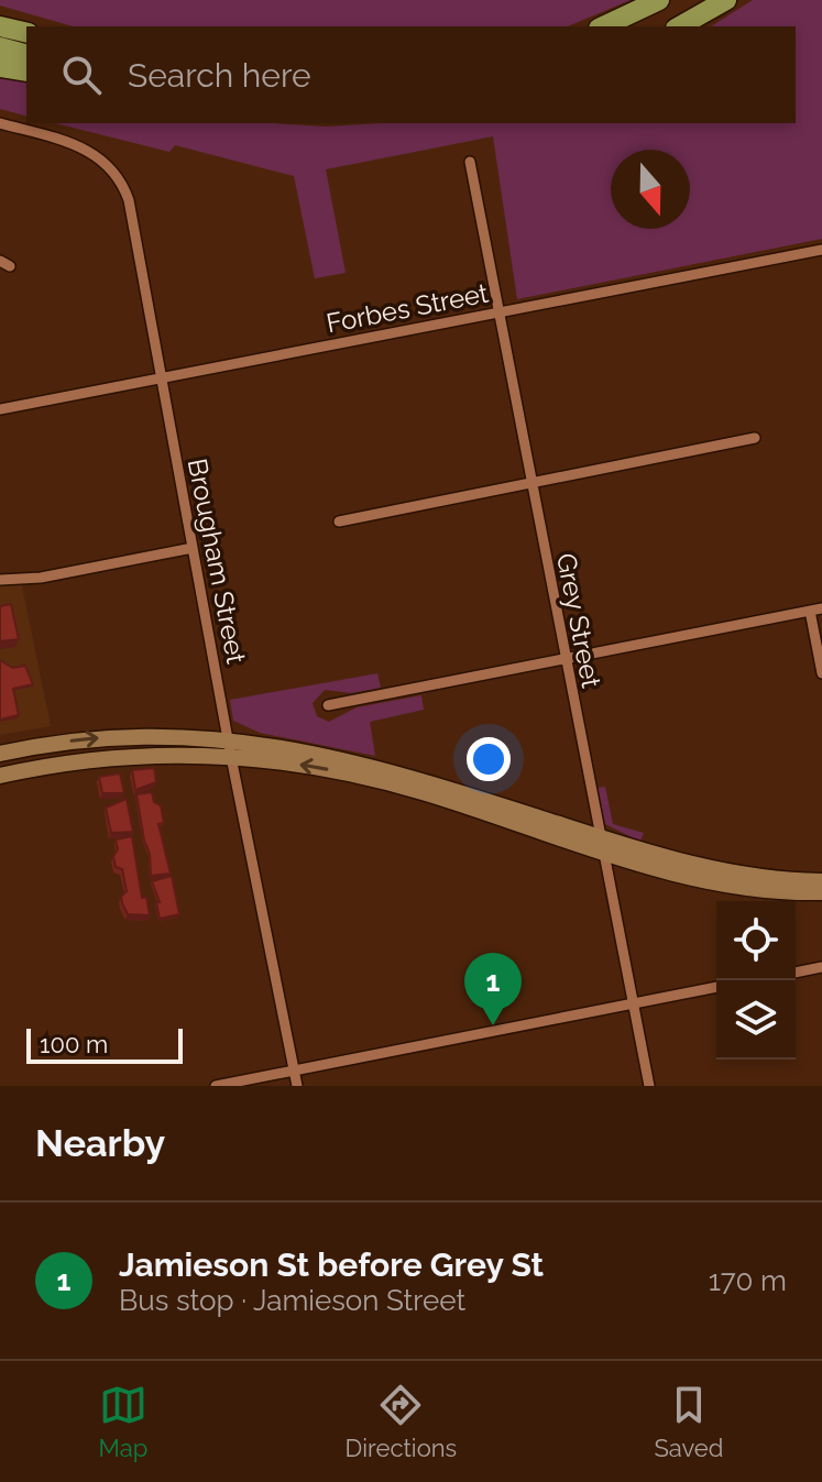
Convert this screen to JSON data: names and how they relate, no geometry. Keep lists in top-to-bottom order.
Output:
{
  "streets": {
    "street": ["Forbes Street", "Brougham Street", "Grey Street"]
  },
  "crossings": [
    ["Forbes Street", "Brougham Street"],
    ["Forbes Street", "Grey Street"]
  ],
  "scale_bar": "100 m",
  "north": "bottom",
  "page": {
    "search": "Search here",
    "pins": "1",
    "scale": "100 m",
    "heading": "Nearby",
    "list": [
      {
        "mark": "1",
        "name": "Jamieson St before Grey St",
        "note": "Bus stop · Jamieson Street",
        "value": "170 m"
      }
    ],
    "nav": ["Map", "Directions", "Saved"]
  }
}
